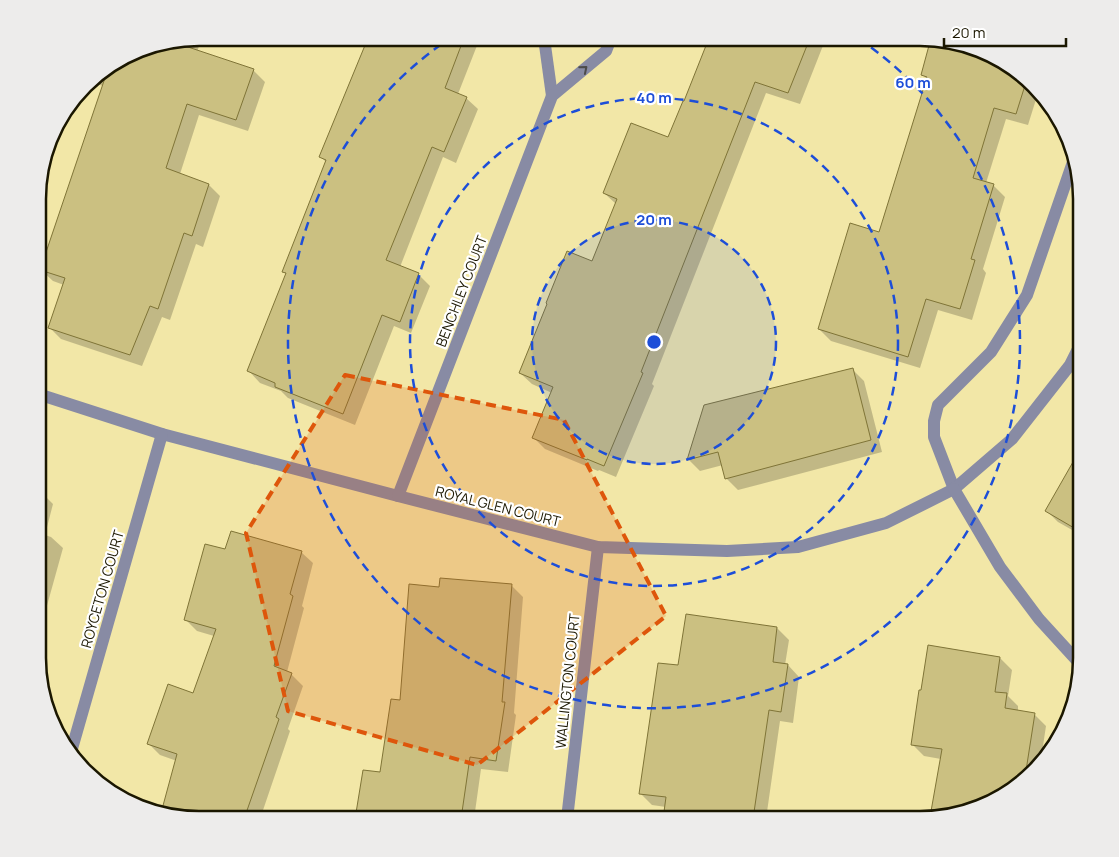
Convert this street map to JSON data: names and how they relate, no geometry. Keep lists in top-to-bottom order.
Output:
{
  "streets": {
    "street": [
      "BENCHLEY COURT",
      "ROYAL GLEN COURT",
      "ROYCETON COURT",
      "WALLINGTON COURT"
    ]
  },
  "crossings": [
    ["BENCHLEY COURT", "ROYAL GLEN COURT"],
    ["ROYAL GLEN COURT", "ROYCETON COURT"],
    ["ROYAL GLEN COURT", "WALLINGTON COURT"]
  ],
  "scale_bar": "20 m",
  "rings": ["60 m", "40 m", "20 m"]
}
